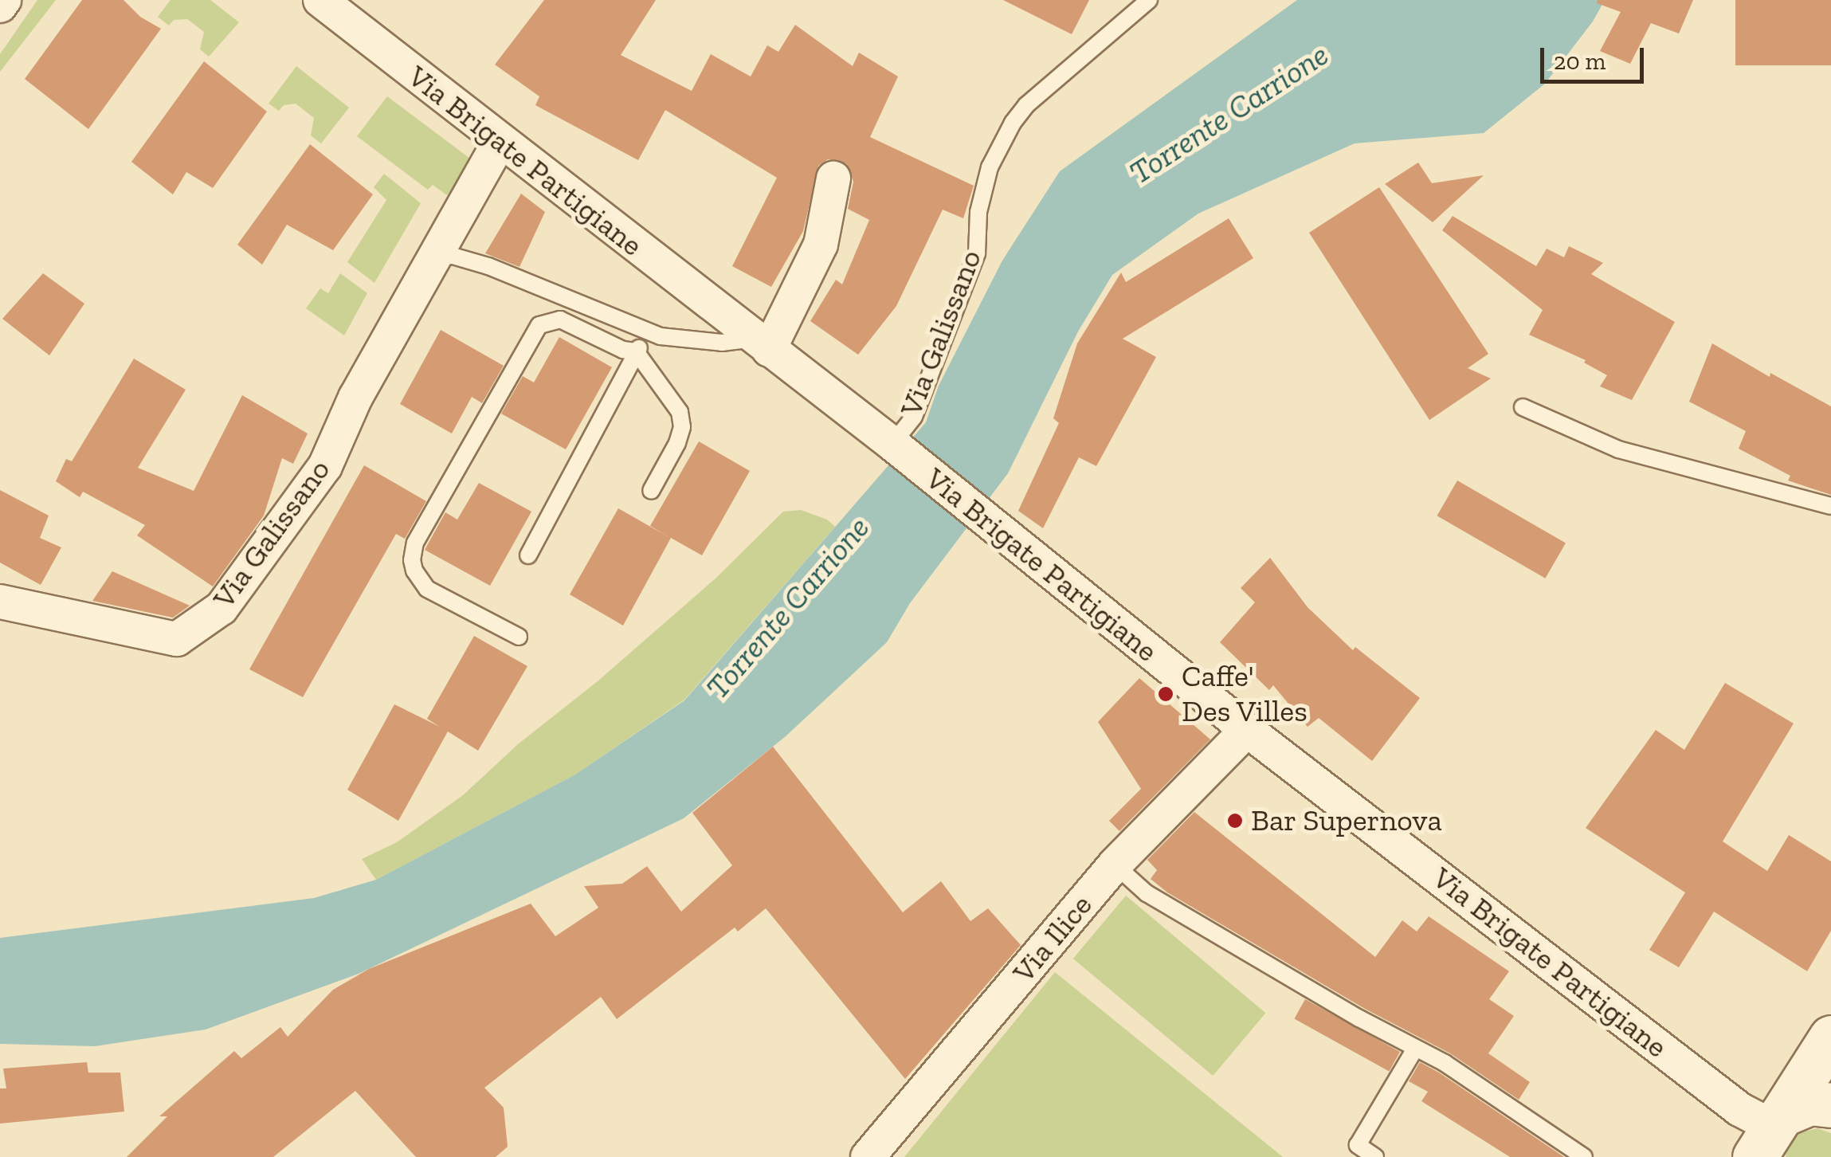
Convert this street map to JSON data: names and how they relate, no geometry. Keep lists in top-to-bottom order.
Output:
{
  "streets": {
    "street": ["Via Brigate Partigiane", "Via Galissano", "Via Ilice"]
  },
  "crossings": [
    ["Via Brigate Partigiane", "Via Galissano"],
    ["Via Brigate Partigiane", "Via Ilice"]
  ],
  "water": ["Torrente Carrione"],
  "places": ["Caffe' Des Villes", "Bar Supernova"],
  "scale_bar": "20 m"
}
